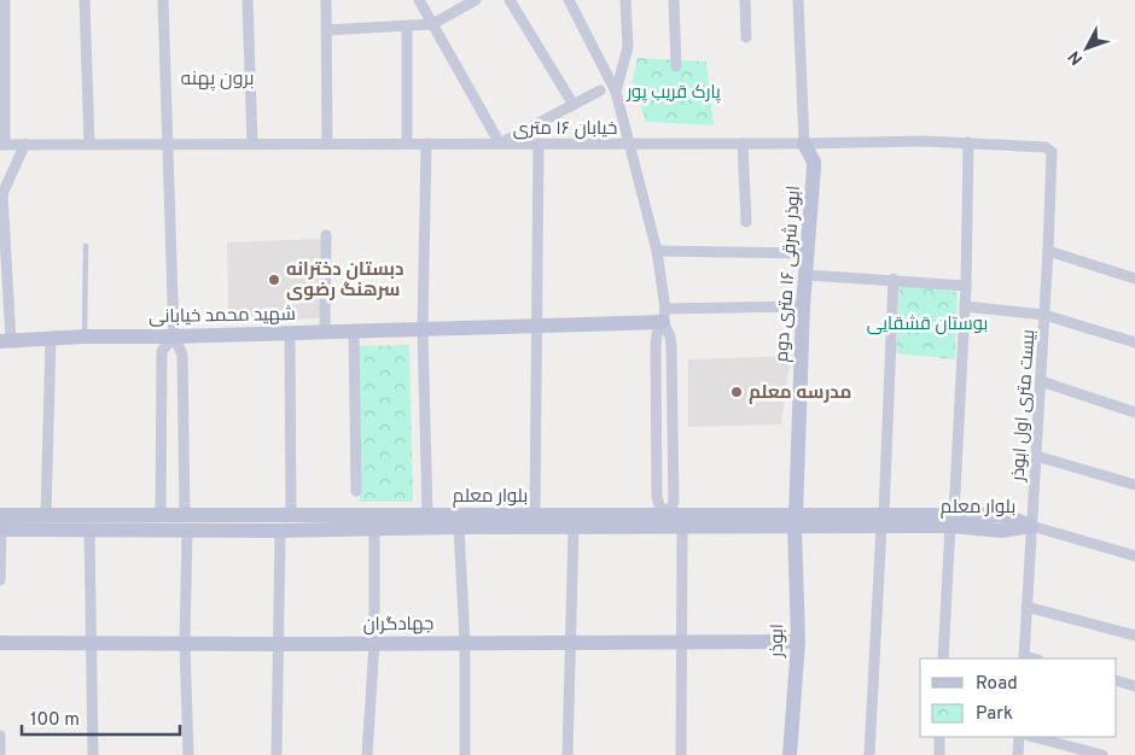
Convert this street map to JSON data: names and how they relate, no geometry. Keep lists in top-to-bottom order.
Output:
{
  "streets": {
    "street": [
      "خیابان ۱۶ متری",
      "ابوذر شرقی ۱۶ متری دوم",
      "شهید محمد خیابانی",
      "بیست متری اول ابوذر",
      "بلوار معلم",
      "جهادگران",
      "ابوذر"
    ]
  },
  "crossings": [
    ["خیابان ۱۶ متری", "ابوذر شرقی ۱۶ متری دوم"],
    ["خیابان ۱۶ متری", "بیست متری اول ابوذر"],
    ["ابوذر شرقی ۱۶ متری دوم", "بلوار معلم"],
    ["ابوذر شرقی ۱۶ متری دوم", "ابوذر"],
    ["بیست متری اول ابوذر", "بلوار معلم"],
    ["بلوار معلم", "ابوذر"],
    ["جهادگران", "ابوذر"]
  ],
  "districts": ["برون پهنه"],
  "parks": ["پارک قریب پور", "بوستان قشقایی"],
  "places": ["دبستان دخترانه سرهنگ رضوی", "مدرسه معلم"],
  "legend": ["Road", "Park"],
  "scale_bar": "100 m",
  "north": "bottom left"
}
